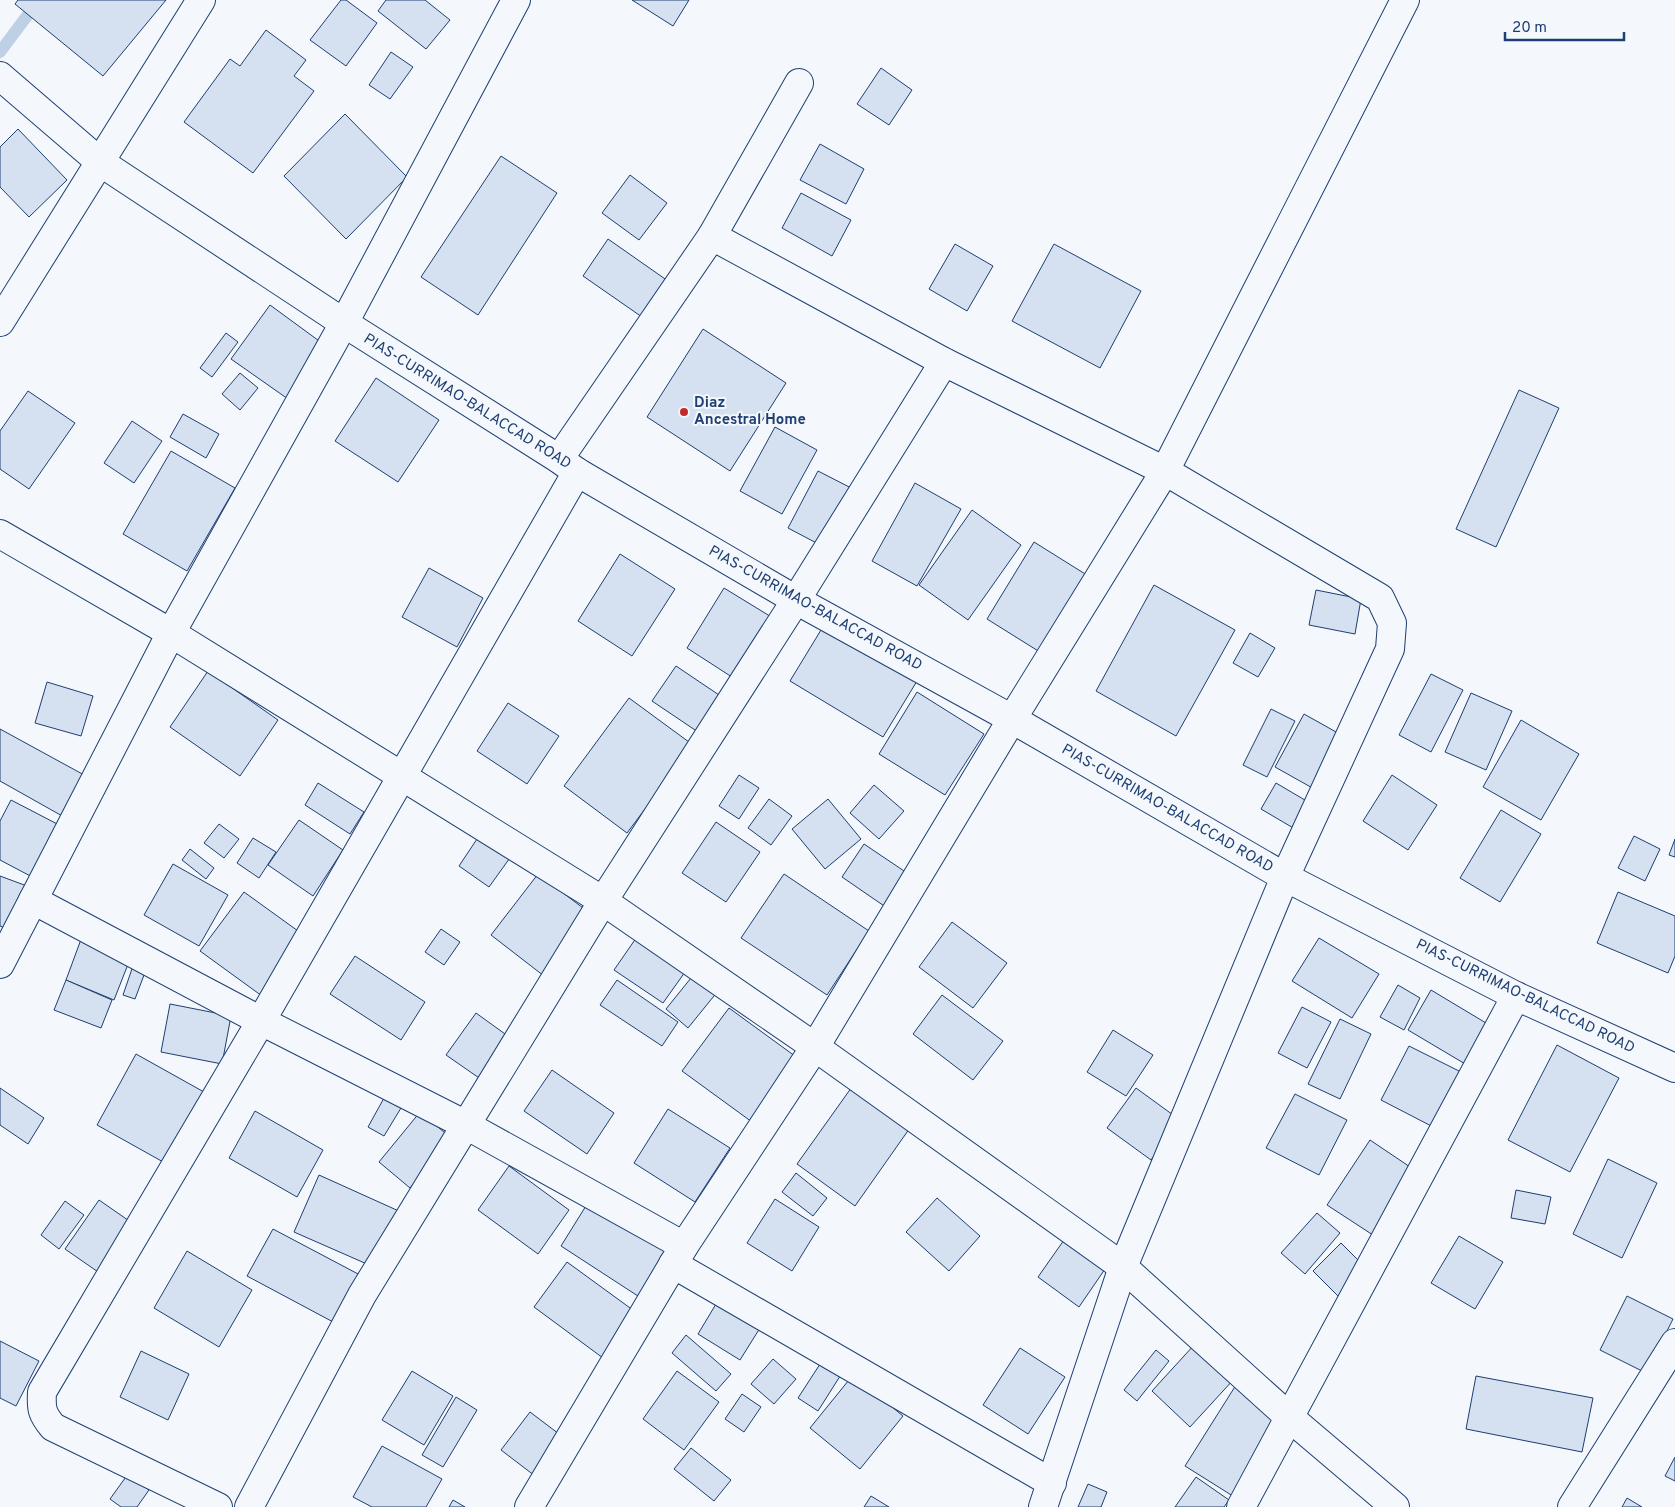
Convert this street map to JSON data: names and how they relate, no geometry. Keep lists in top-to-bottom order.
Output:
{
  "streets": {
    "street": ["PIAS-CURRIMAO-BALACCAD ROAD"]
  },
  "places": ["Diaz Ancestral Home"],
  "scale_bar": "20 m"
}
